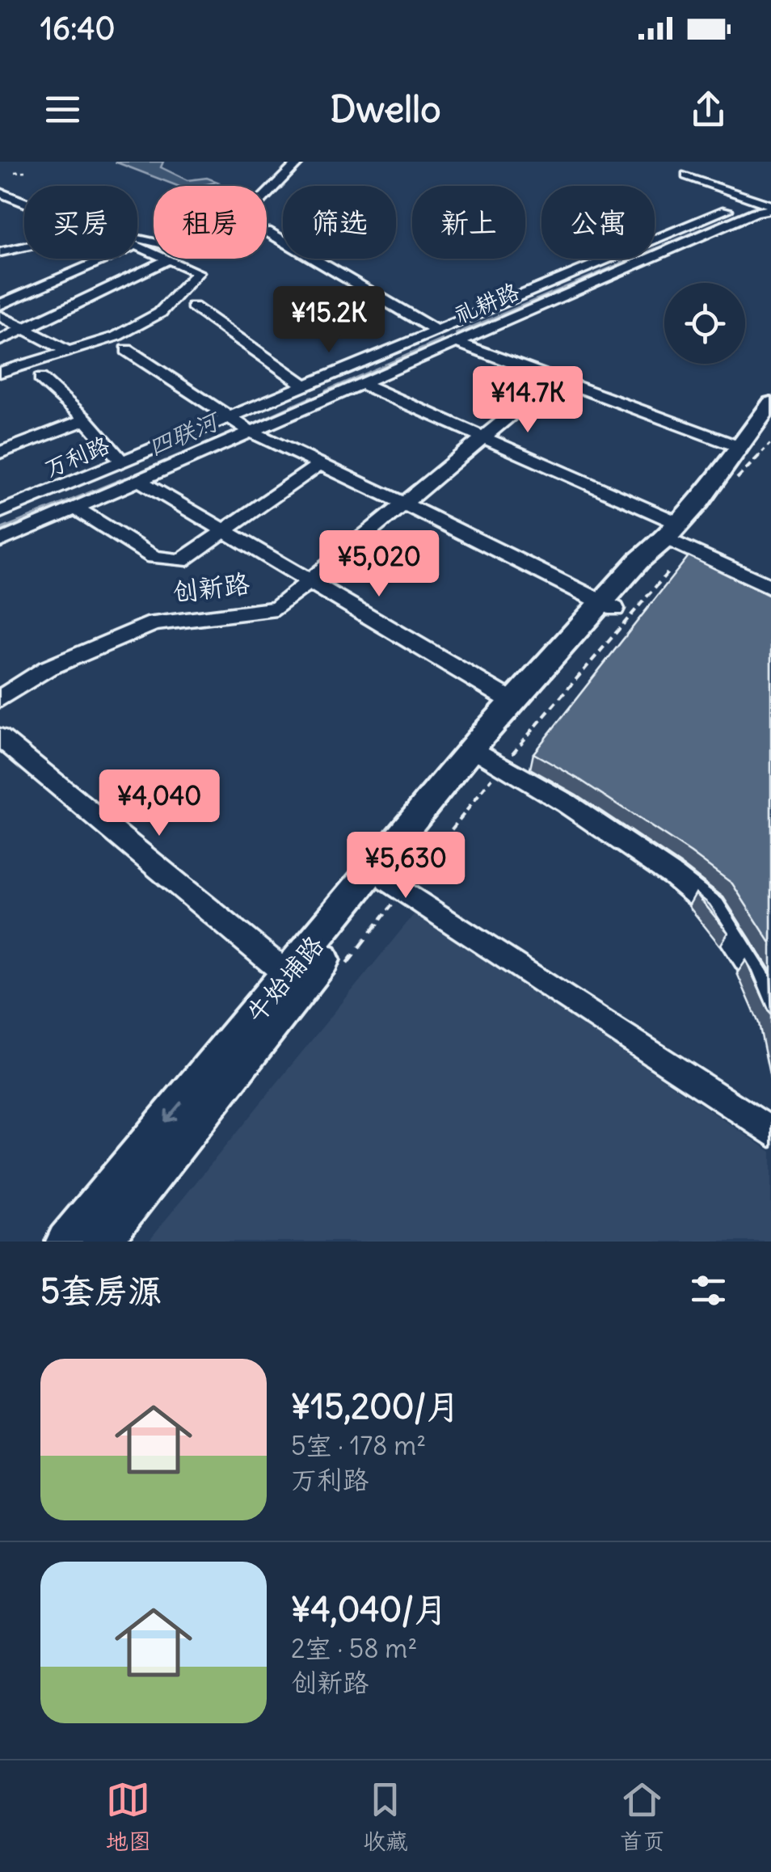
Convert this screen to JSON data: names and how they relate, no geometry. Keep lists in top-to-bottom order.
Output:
{
  "streets": {
    "main road": ["牛始埔路"],
    "street": ["礼耕路", "万利路", "创新路"]
  },
  "water": ["四联河"],
  "page": {
    "status": "16:40",
    "header": "Dwello",
    "chip": [
      "买房",
      "租房",
      "筛选",
      "新上",
      "公寓"
    ],
    "price": [
      "¥15.2K",
      "¥14.7K",
      "¥5,020",
      "¥4,040",
      "¥5,630"
    ],
    "heading": "5套房源",
    "list": [
      {
        "name": "¥15,200/月",
        "note": "5室 · 178 m² · 万利路"
      },
      {
        "name": "¥4,040/月",
        "note": "2室 · 58 m² · 创新路"
      }
    ],
    "tabs": ["地图", "收藏", "首页"]
  }
}
